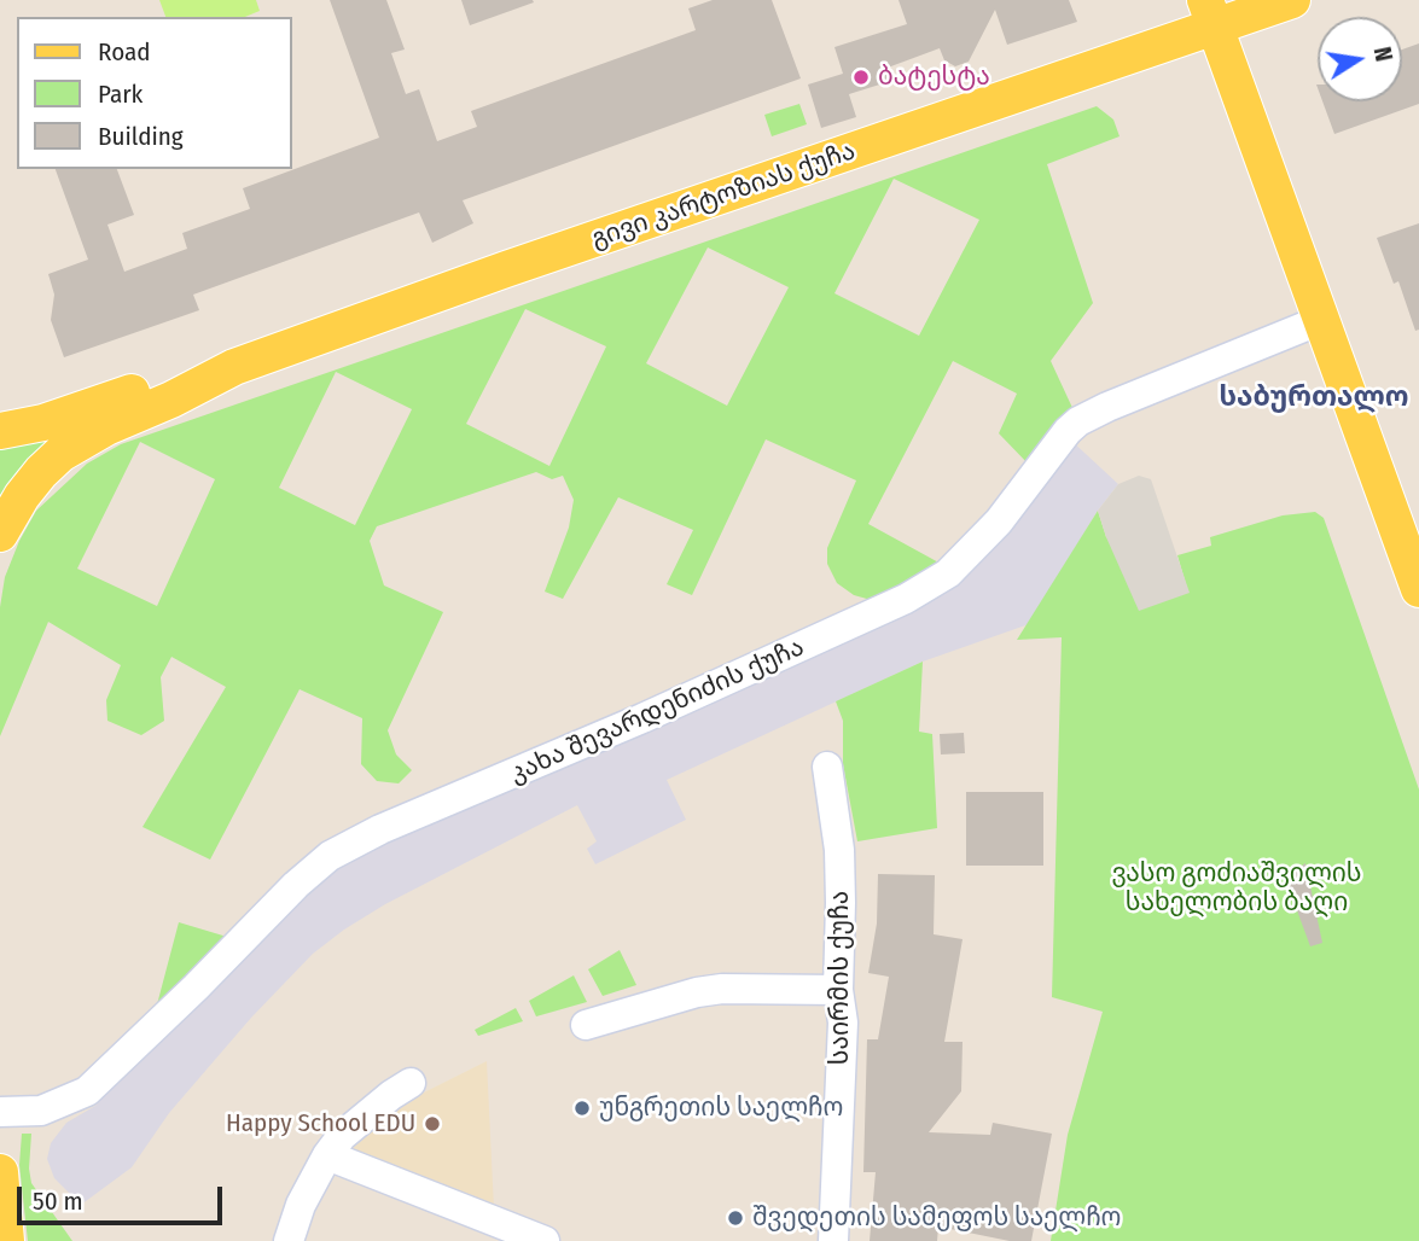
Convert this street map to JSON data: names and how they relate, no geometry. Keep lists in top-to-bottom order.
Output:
{
  "streets": {
    "main road": ["გივი კარტოზიას ქუჩა"],
    "street": ["კახა შევარდენიძის ქუჩა", "საირმის ქუჩა"]
  },
  "districts": ["საბურთალო"],
  "parks": ["ვასო გოძიაშვილის სახელობის ბაღი"],
  "places": [
    "ბატესტა",
    "უნგრეთის საელჩო",
    "Happy School EDU",
    "შვედეთის სამეფოს საელჩო"
  ],
  "legend": ["Road", "Park", "Building"],
  "scale_bar": "50 m",
  "north": "right"
}
